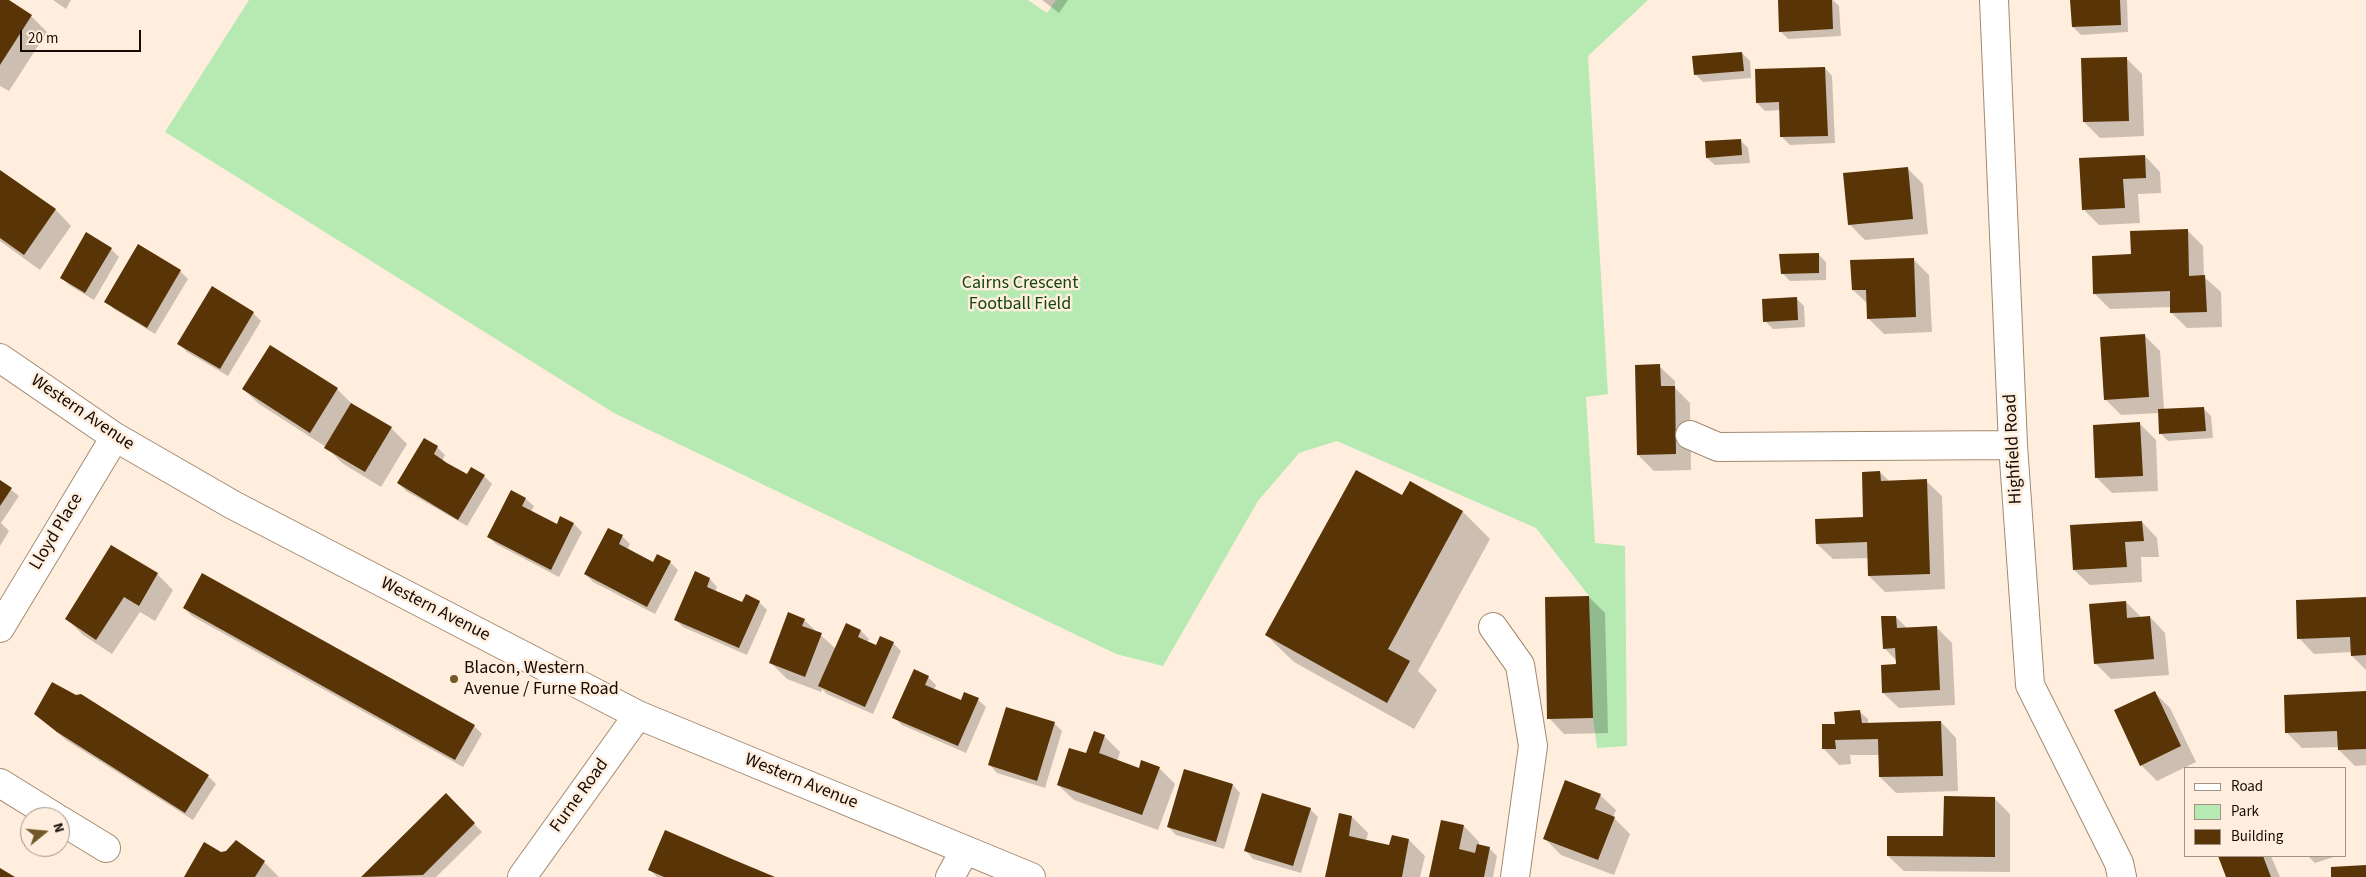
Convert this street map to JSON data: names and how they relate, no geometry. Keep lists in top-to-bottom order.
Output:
{
  "streets": {
    "street": [
      "Western Avenue",
      "Highfield Road",
      "Lloyd Place",
      "Furne Road"
    ]
  },
  "crossings": [
    ["Western Avenue", "Lloyd Place"],
    ["Western Avenue", "Furne Road"]
  ],
  "parks": ["Cairns Crescent Football Field"],
  "places": ["Blacon, Western Avenue / Furne Road"],
  "legend": ["Road", "Park", "Building"],
  "scale_bar": "20 m",
  "north": "right"
}
